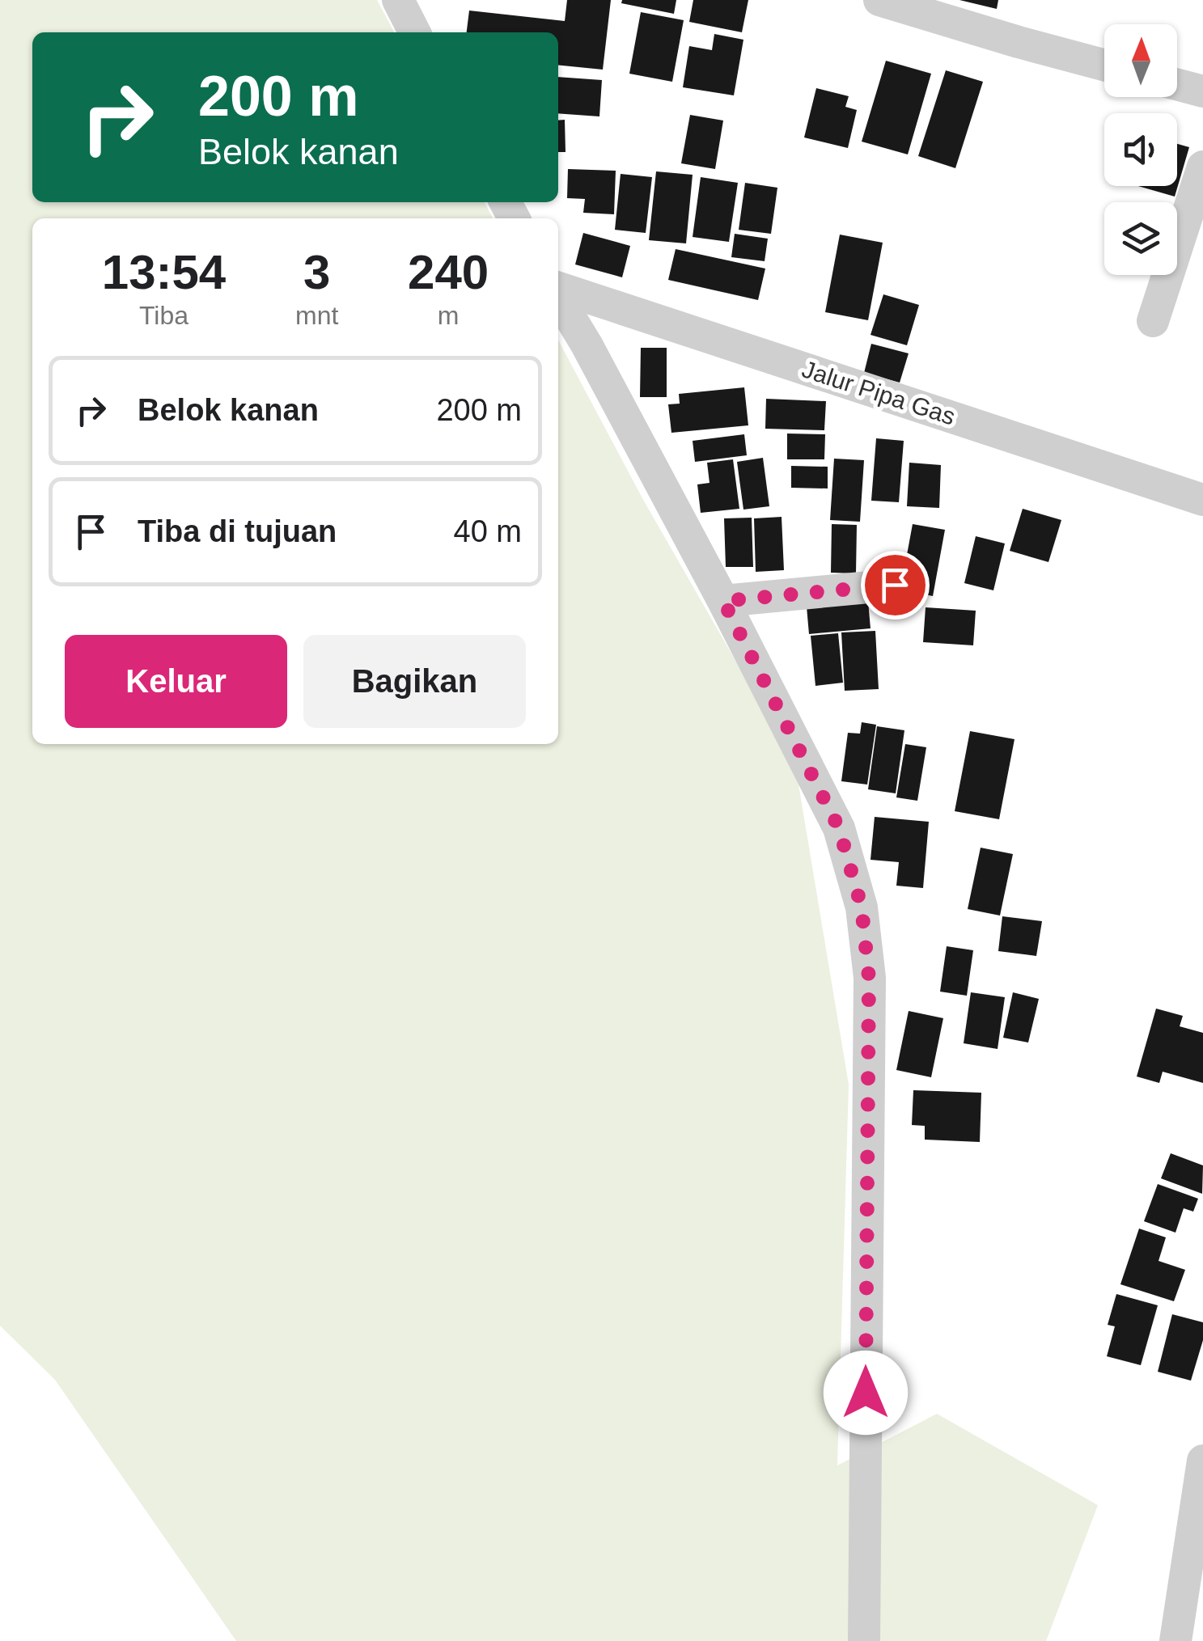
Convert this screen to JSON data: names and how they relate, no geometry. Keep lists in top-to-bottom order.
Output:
{
  "streets": {
    "street": ["Jalur Pipa Gas"]
  },
  "north": "top",
  "page": {
    "turn": ["200 m", "Belok kanan"],
    "eta": [
      "13:54",
      "Tiba",
      "3",
      "mnt",
      "240",
      "m"
    ],
    "list": [
      {
        "name": "Belok kanan",
        "value": "200 m"
      },
      {
        "name": "Tiba di tujuan",
        "value": "40 m"
      }
    ],
    "buttons": ["Keluar", "Bagikan"]
  }
}
